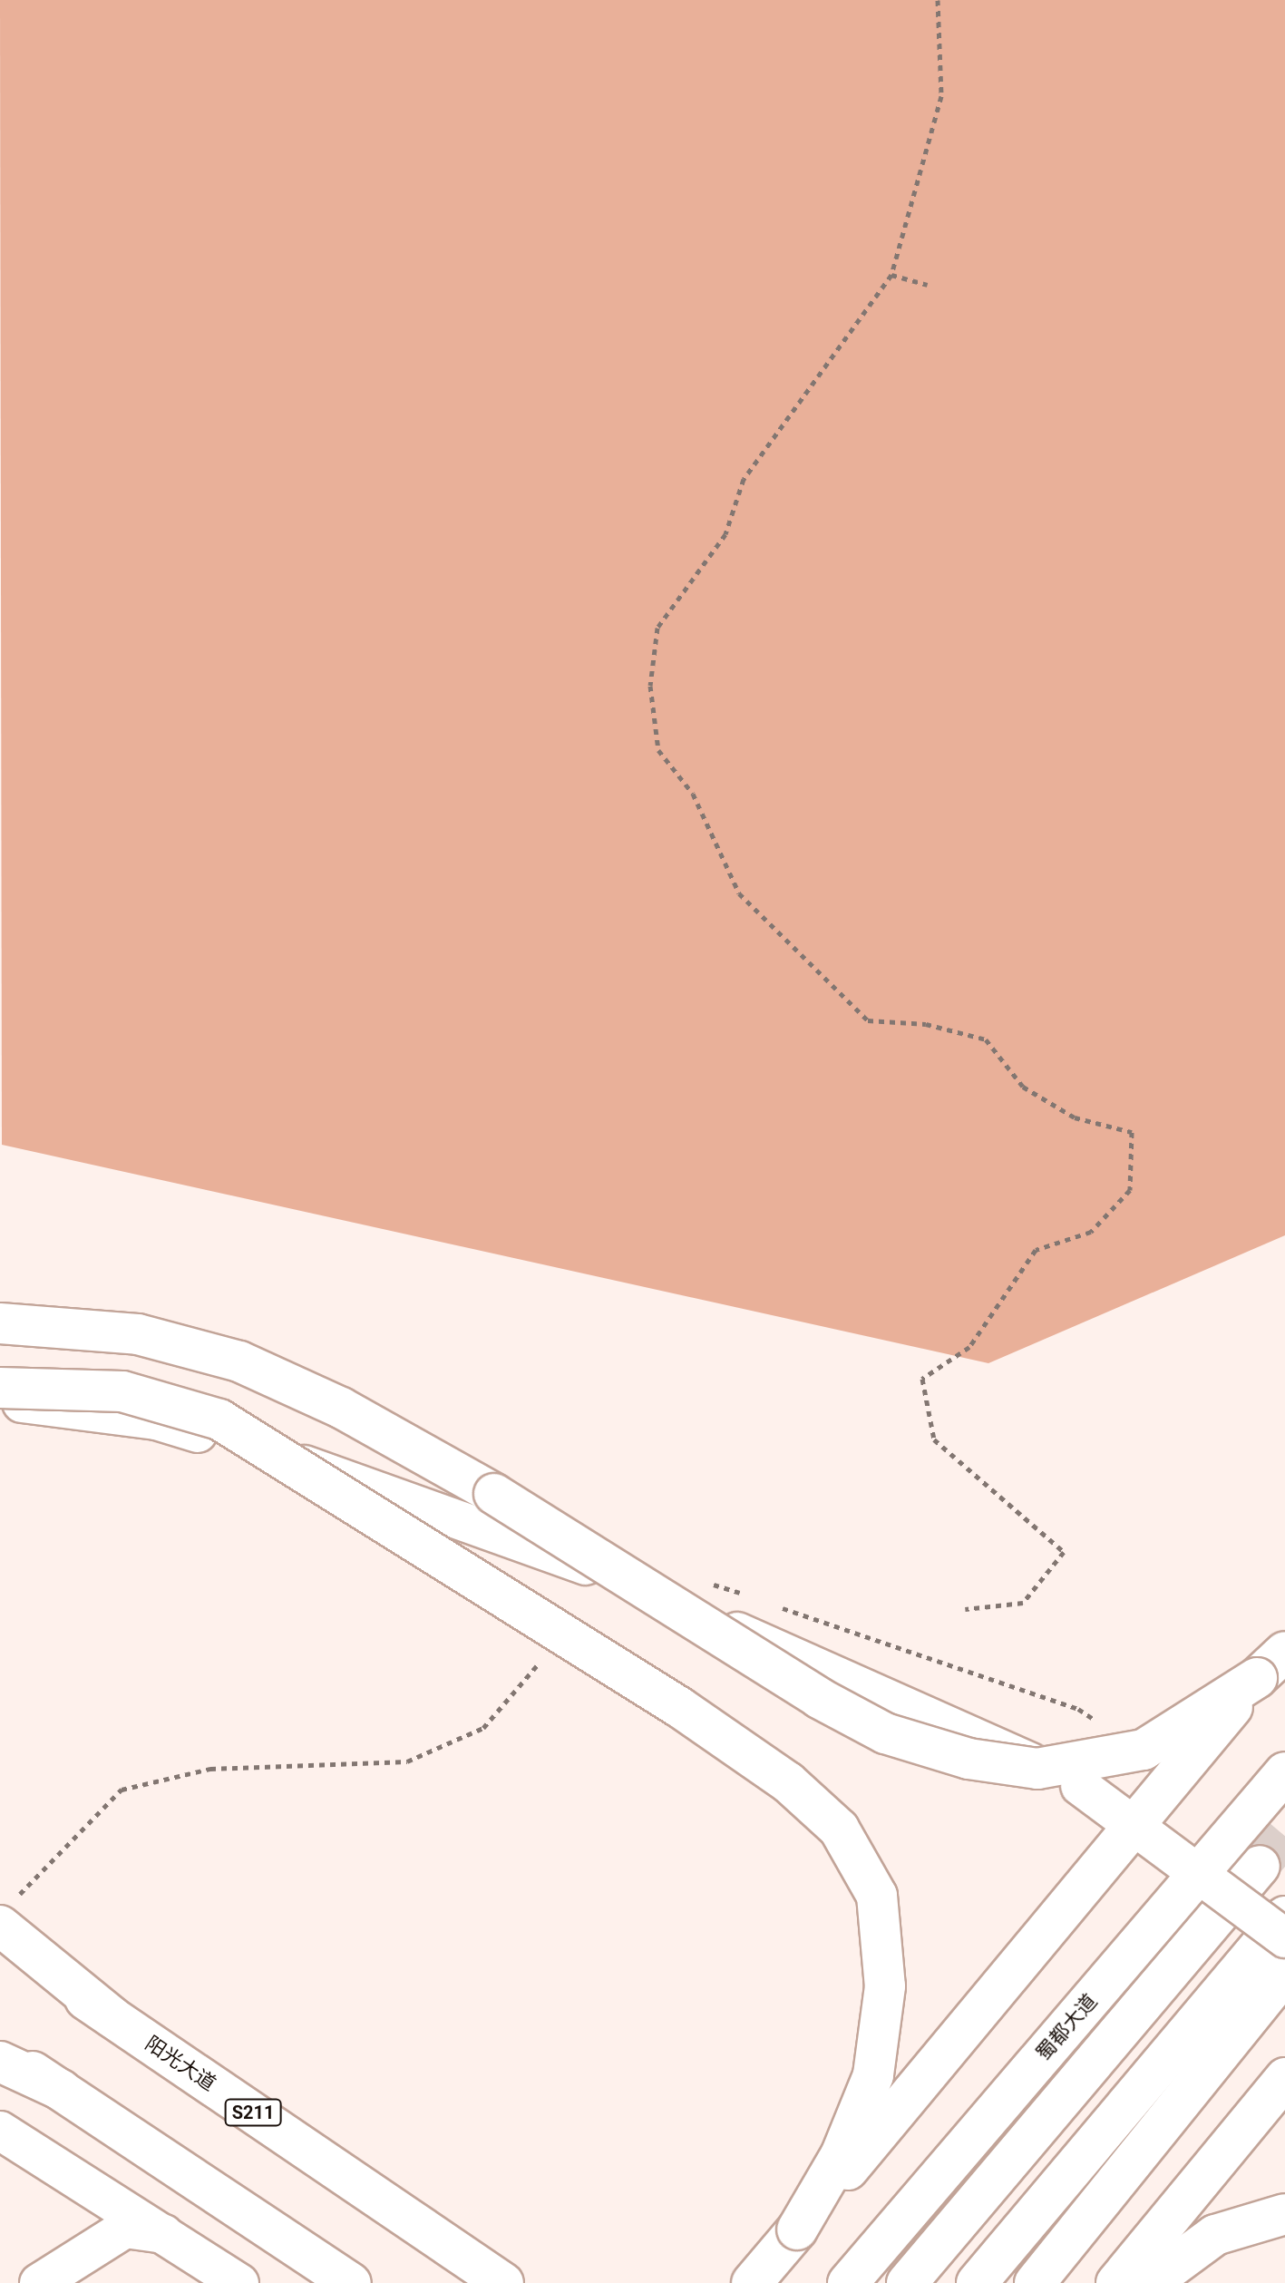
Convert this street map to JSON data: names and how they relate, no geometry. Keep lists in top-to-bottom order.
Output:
{
  "streets": {
    "main road": ["蜀都大道", "阳光大道", "S211"]
  }
}
